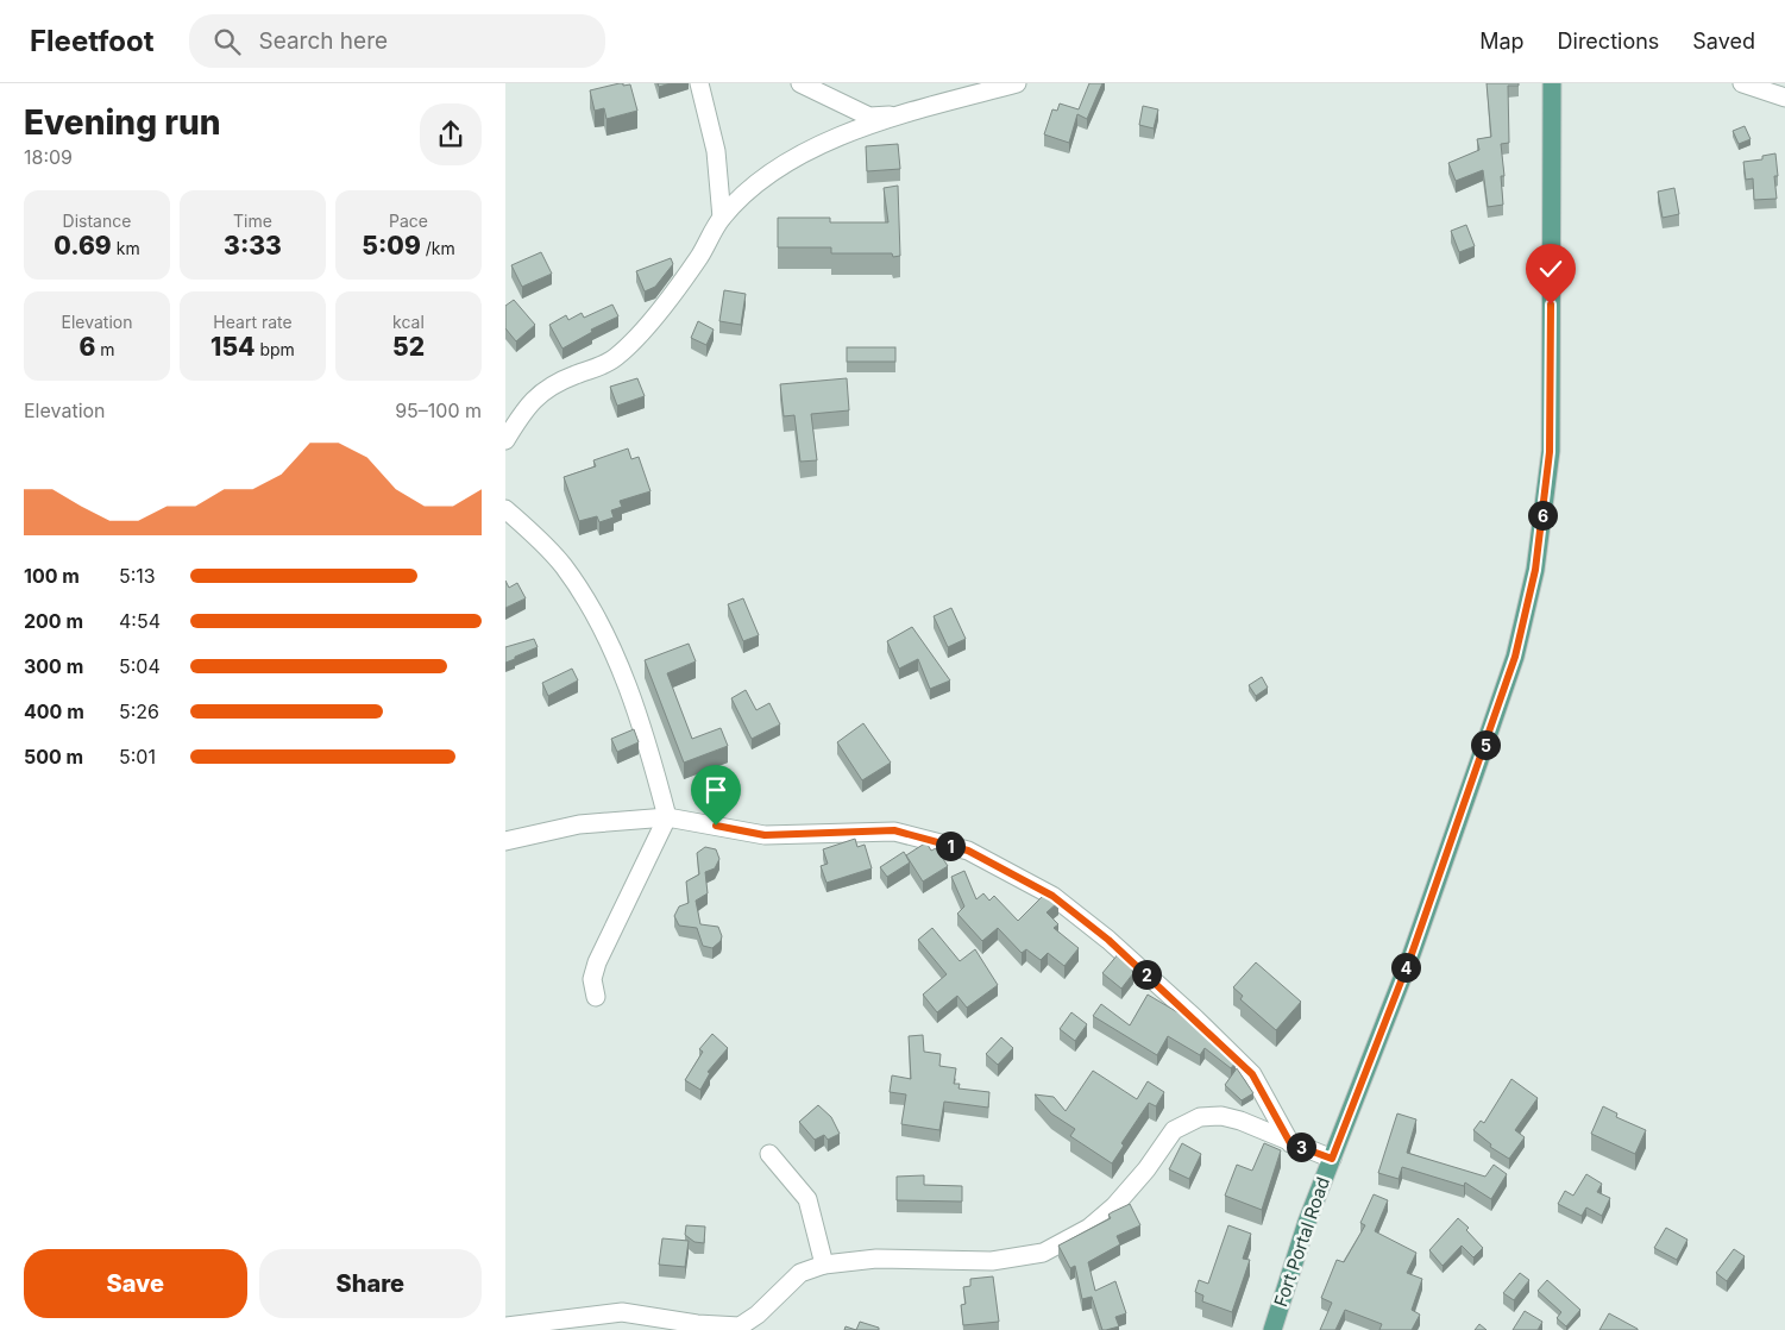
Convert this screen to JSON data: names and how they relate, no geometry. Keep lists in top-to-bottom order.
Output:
{
  "streets": {
    "main road": ["Fort Portal Road"]
  },
  "page": {
    "header": "Fleetfoot",
    "search": "Search here",
    "nav": ["Map", "Directions", "Saved"],
    "heading": ["Evening run", "18:09"],
    "stats": [
      ["Distance", "0.69 km"],
      ["Time", "3:33"],
      ["Pace", "5:09 /km"],
      ["Elevation", "6 m"],
      ["Heart rate", "154 bpm"],
      ["kcal", "52"]
    ],
    "chart": ["Elevation", "95–100 m"],
    "pins": [
      "6",
      "5",
      "1",
      "4",
      "2",
      "3"
    ],
    "list": [
      {
        "name": "100 m",
        "note": "5:13"
      },
      {
        "name": "200 m",
        "note": "4:54"
      },
      {
        "name": "300 m",
        "note": "5:04"
      },
      {
        "name": "400 m",
        "note": "5:26"
      },
      {
        "name": "500 m",
        "note": "5:01"
      }
    ],
    "buttons": ["Save", "Share"]
  }
}
